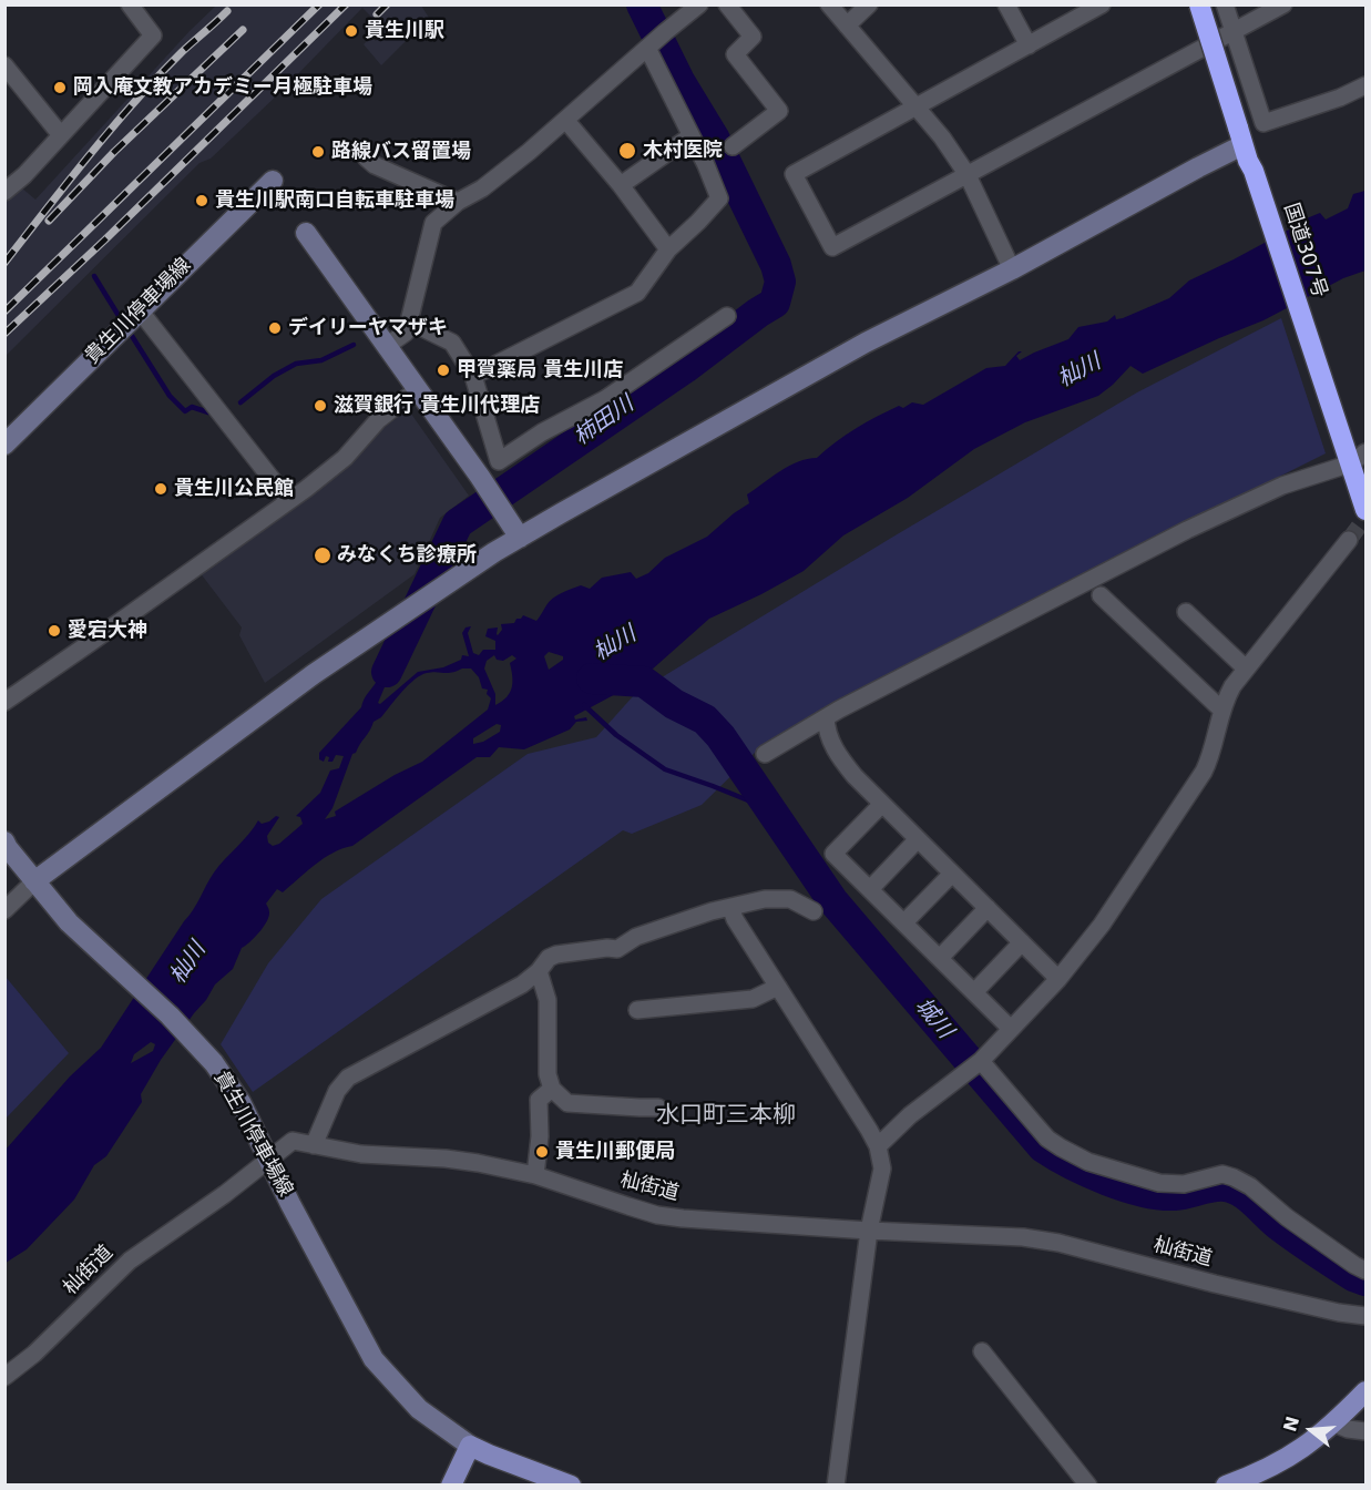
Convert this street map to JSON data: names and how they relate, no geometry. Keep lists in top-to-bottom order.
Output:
{
  "streets": {
    "highway": ["国道307号"],
    "street": ["貴生川停車場線", "杣街道"]
  },
  "crossings": [
    ["貴生川停車場線", "杣街道"]
  ],
  "districts": ["水口町三本柳"],
  "water": ["杣川", "柿田川", "城川"],
  "places": [
    "貴生川駅",
    "岡入庵文教アカデミー月極駐車場",
    "木村医院",
    "路線バス留置場",
    "貴生川駅南口自転車駐車場",
    "デイリーヤマザキ",
    "甲賀薬局 貴生川店",
    "滋賀銀行 貴生川代理店",
    "貴生川公民館",
    "みなくち診療所",
    "愛宕大神",
    "貴生川郵便局"
  ],
  "north": "left"
}
